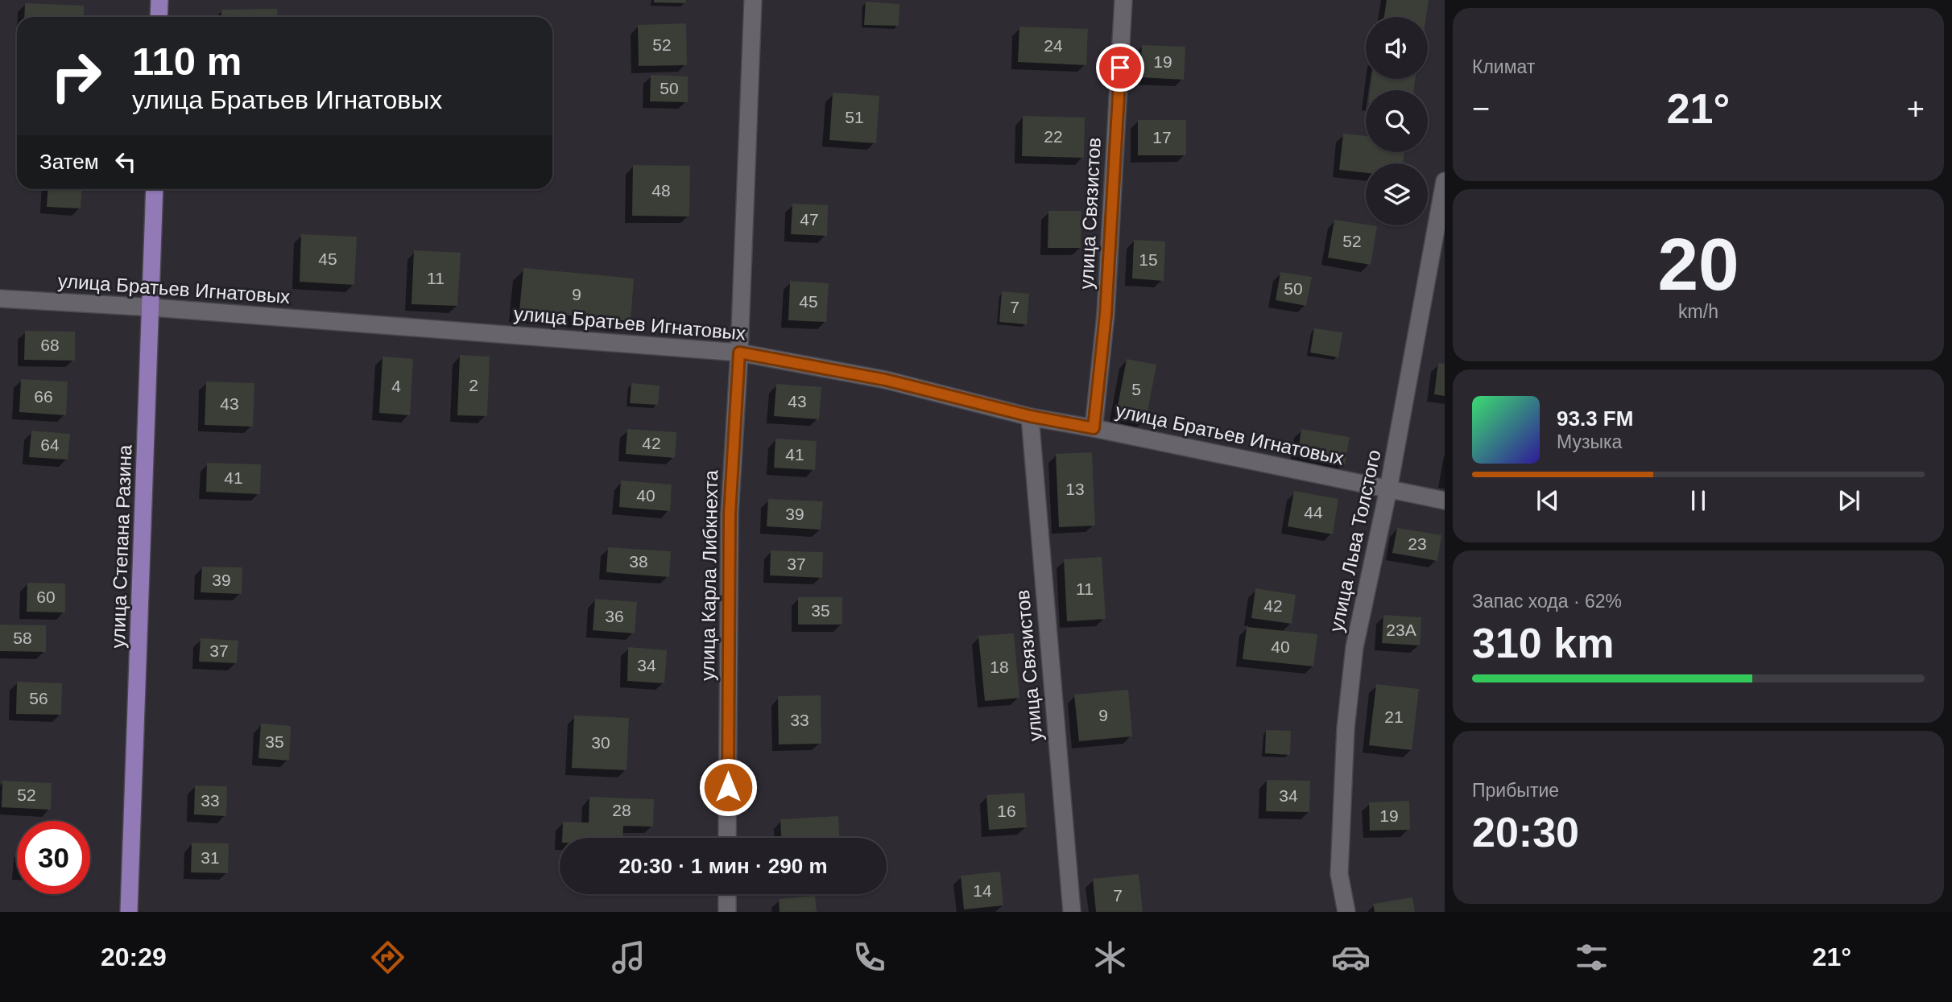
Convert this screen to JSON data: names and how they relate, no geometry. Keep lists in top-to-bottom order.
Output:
{
  "streets": {
    "main road": ["улица Степана Разина"],
    "street": [
      "улица Связистов",
      "улица Братьев Игнатовых",
      "улица Льва Толстого",
      "улица Карла Либкнехта"
    ]
  },
  "crossings": [
    ["улица Связистов", "улица Братьев Игнатовых"],
    ["улица Братьев Игнатовых", "улица Льва Толстого"],
    ["улица Братьев Игнатовых", "улица Степана Разина"],
    ["улица Братьев Игнатовых", "улица Карла Либкнехта"]
  ],
  "house_numbers": [
    "52",
    "24",
    "19",
    "50",
    "51",
    "22",
    "17",
    "48",
    "47",
    "52",
    "45",
    "15",
    "11",
    "50",
    "9",
    "45",
    "7",
    "68",
    "2",
    "4",
    "5",
    "66",
    "43",
    "43",
    "42",
    "64",
    "41",
    "41",
    "13",
    "40",
    "44",
    "39",
    "23",
    "38",
    "37",
    "39",
    "11",
    "60",
    "42",
    "35",
    "36",
    "23А",
    "58",
    "40",
    "37",
    "34",
    "18",
    "56",
    "9",
    "21",
    "33",
    "35",
    "30",
    "52",
    "34",
    "33",
    "28",
    "16",
    "19",
    "31",
    "14",
    "7"
  ],
  "page": {
    "tile": [
      "Климат",
      ["20", "km/h"],
      ["Запас хода · 62%", "310 km"],
      ["Прибытие", "20:30"]
    ],
    "turn": ["110 m", "улица Братьев Игнатовых"],
    "heat": ["−", "21°", "+"],
    "then": "Затем",
    "song": ["93.3 FM", "Музыка"],
    "limit": "30",
    "trip": "20:30 · 1 мин · 290 m",
    "tabs": ["20:29", "21°"]
  }
}
